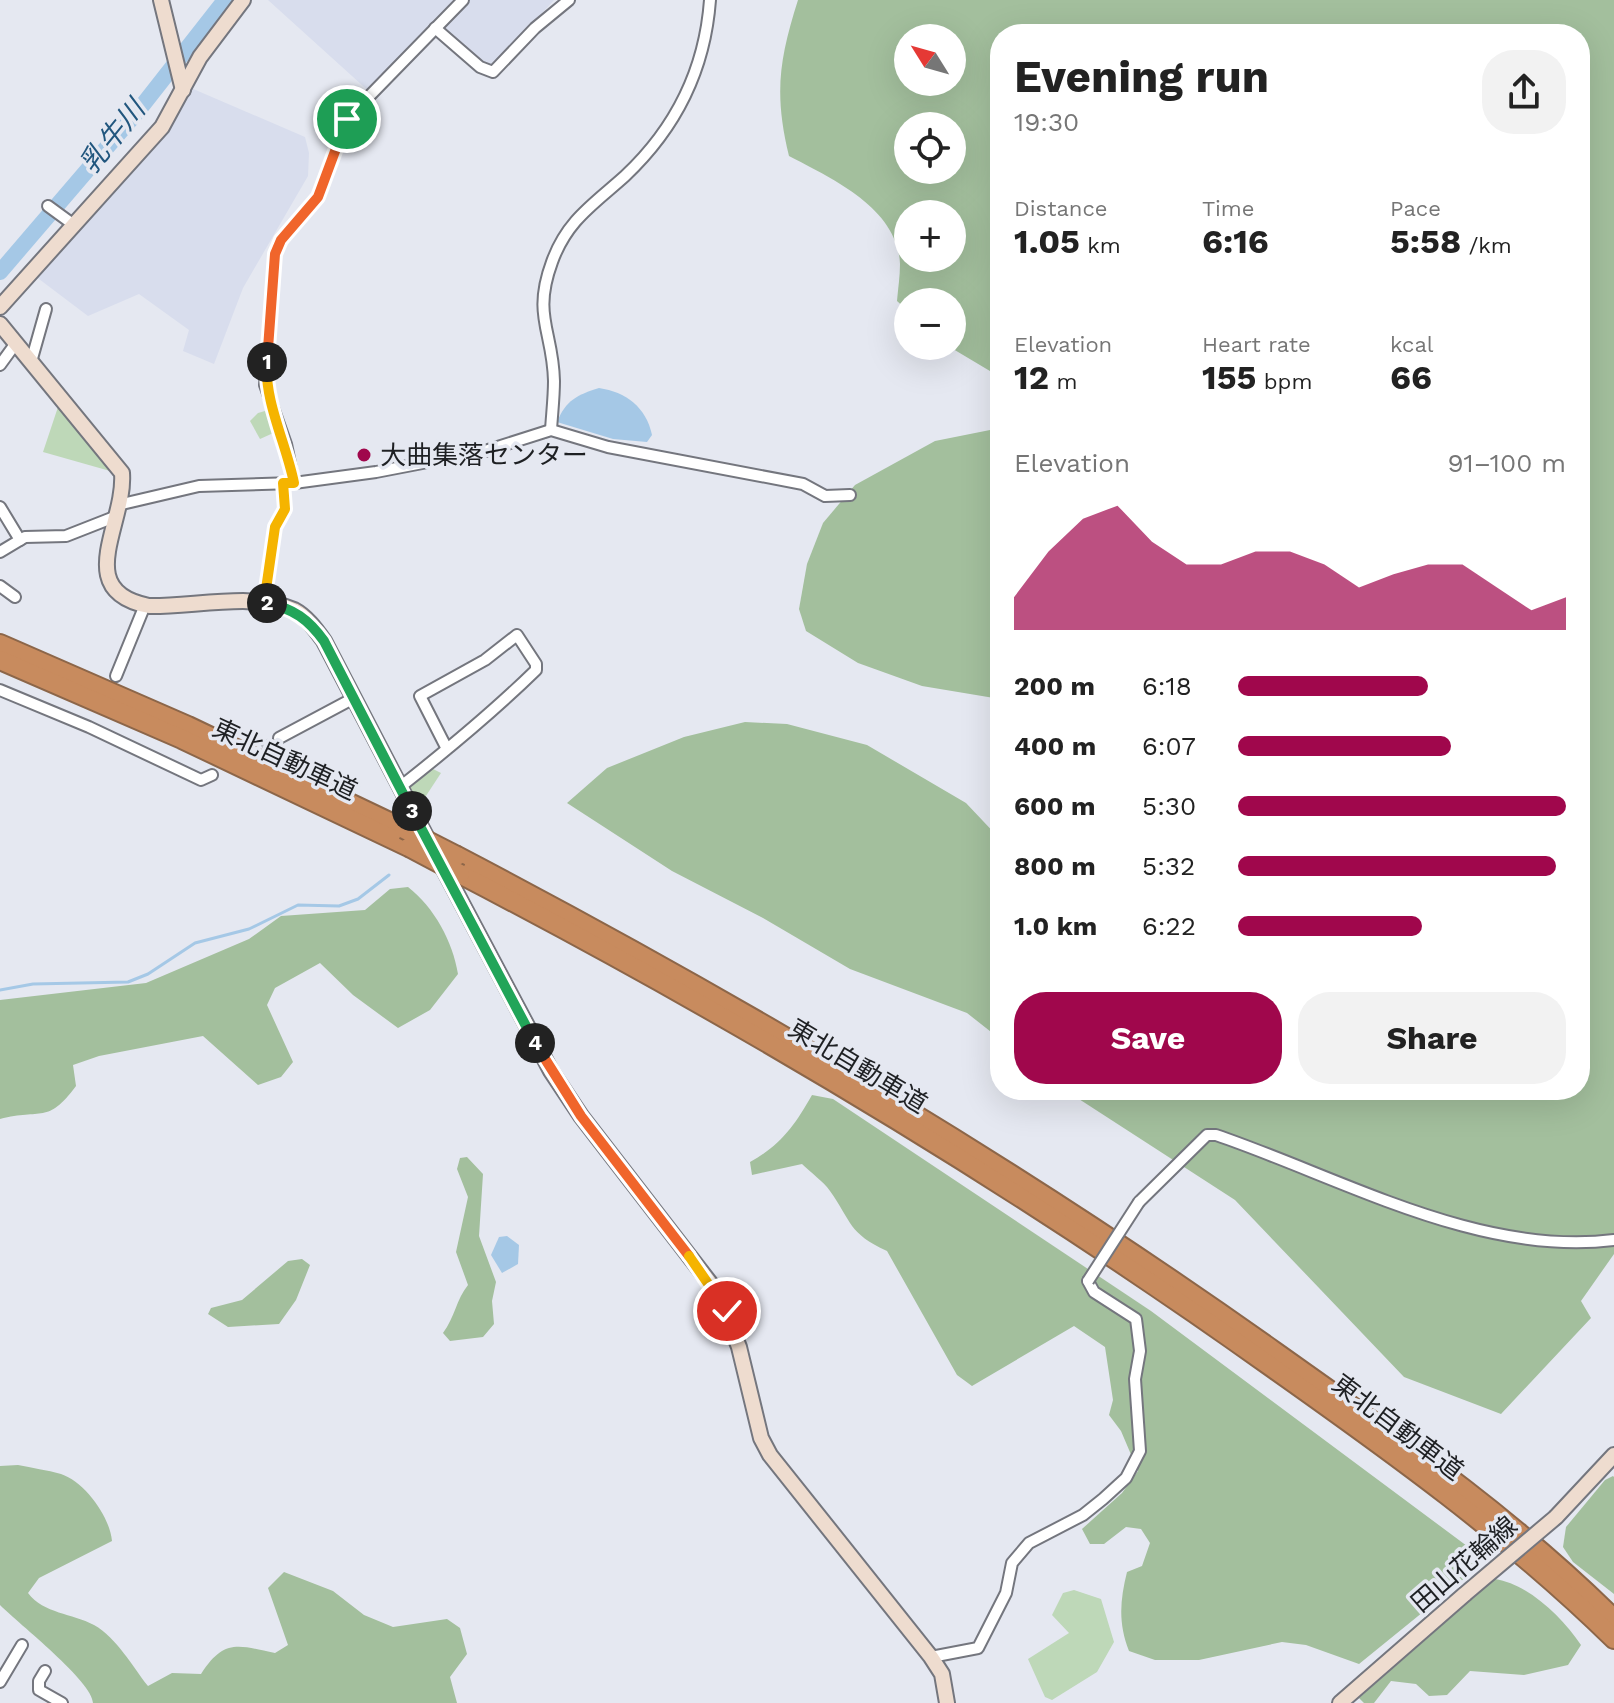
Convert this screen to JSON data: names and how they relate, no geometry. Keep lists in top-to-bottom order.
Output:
{
  "streets": {
    "highway": ["東北自動車道"],
    "street": ["田山花輪線"]
  },
  "water": ["乳牛川"],
  "places": ["大曲集落センター"],
  "north": "top left",
  "page": {
    "map_buttons": ["+", "−"],
    "heading": ["Evening run", "19:30"],
    "stats": [
      ["Distance", "1.05 km"],
      ["Time", "6:16"],
      ["Pace", "5:58 /km"],
      ["Elevation", "12 m"],
      ["Heart rate", "155 bpm"],
      ["kcal", "66"]
    ],
    "pins": [
      "1",
      "2",
      "3",
      "4"
    ],
    "chart": ["Elevation", "91–100 m"],
    "list": [
      {
        "name": "200 m",
        "note": "6:18"
      },
      {
        "name": "400 m",
        "note": "6:07"
      },
      {
        "name": "600 m",
        "note": "5:30"
      },
      {
        "name": "800 m",
        "note": "5:32"
      },
      {
        "name": "1.0 km",
        "note": "6:22"
      }
    ],
    "buttons": ["Save", "Share"]
  }
}
